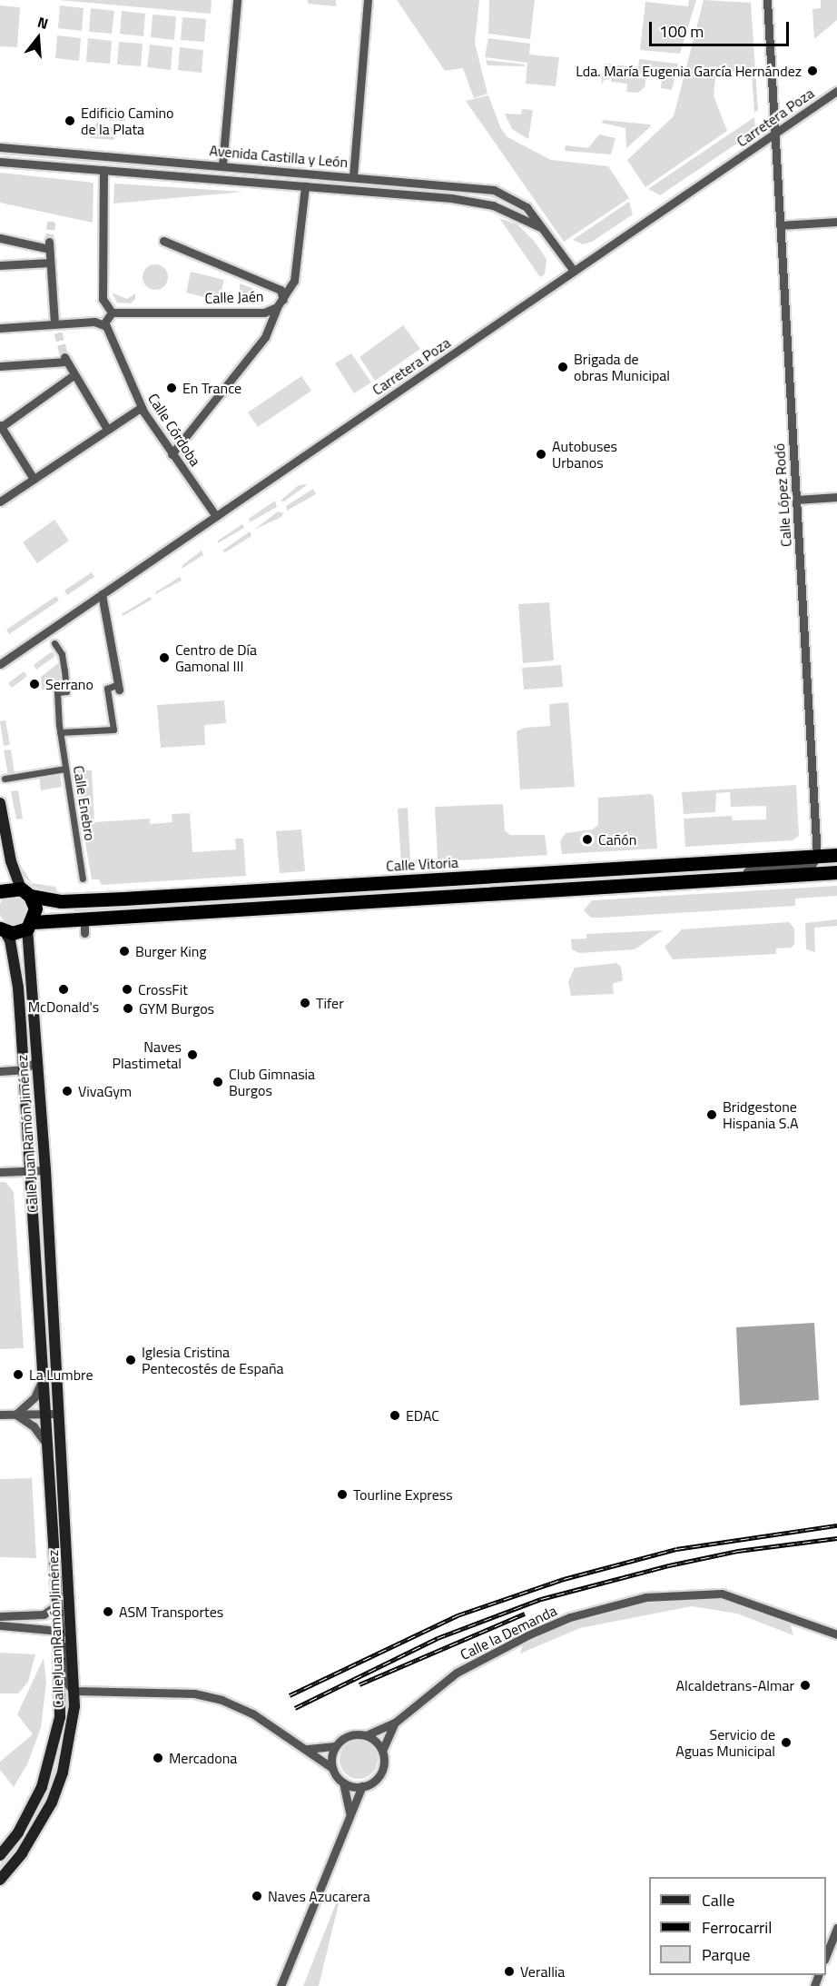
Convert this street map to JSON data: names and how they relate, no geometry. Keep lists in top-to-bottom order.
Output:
{
  "streets": {
    "highway": ["Calle Vitoria"],
    "main road": ["Calle Juan Ramón Jiménez"],
    "street": [
      "Carretera Poza",
      "Avenida Castilla y León",
      "Calle Jaén",
      "Calle Córdoba",
      "Calle López Rodó",
      "Calle Enebro",
      "Calle la Demanda"
    ]
  },
  "crossings": [
    ["Carretera Poza", "Avenida Castilla y León"],
    ["Carretera Poza", "Calle Córdoba"],
    ["Carretera Poza", "Calle López Rodó"],
    ["Avenida Castilla y León", "Calle Jaén"],
    ["Calle López Rodó", "Calle Vitoria"],
    ["Calle Vitoria", "Calle Juan Ramón Jiménez"]
  ],
  "places": [
    "Lda. María Eugenia García Hernández",
    "Edificio Camino de la Plata",
    "Brigada de obras Municipal",
    "En Trance",
    "Autobuses Urbanos",
    "Centro de Día Gamonal III",
    "Serrano",
    "Cañón",
    "Burger King",
    "McDonald's",
    "CrossFit",
    "Tifer",
    "GYM Burgos",
    "Naves Plastimetal",
    "Club Gimnasia Burgos",
    "VivaGym",
    "Bridgestone Hispania S.A",
    "Iglesia Cristina Pentecostés de España",
    "La Lumbre",
    "EDAC",
    "Tourline Express",
    "ASM Transportes",
    "Alcaldetrans-Almar",
    "Servicio de Aguas Municipal",
    "Mercadona",
    "Naves Azucarera",
    "Verallia"
  ],
  "legend": ["Calle", "Ferrocarril", "Parque"],
  "scale_bar": "100 m",
  "north": "top"
}
